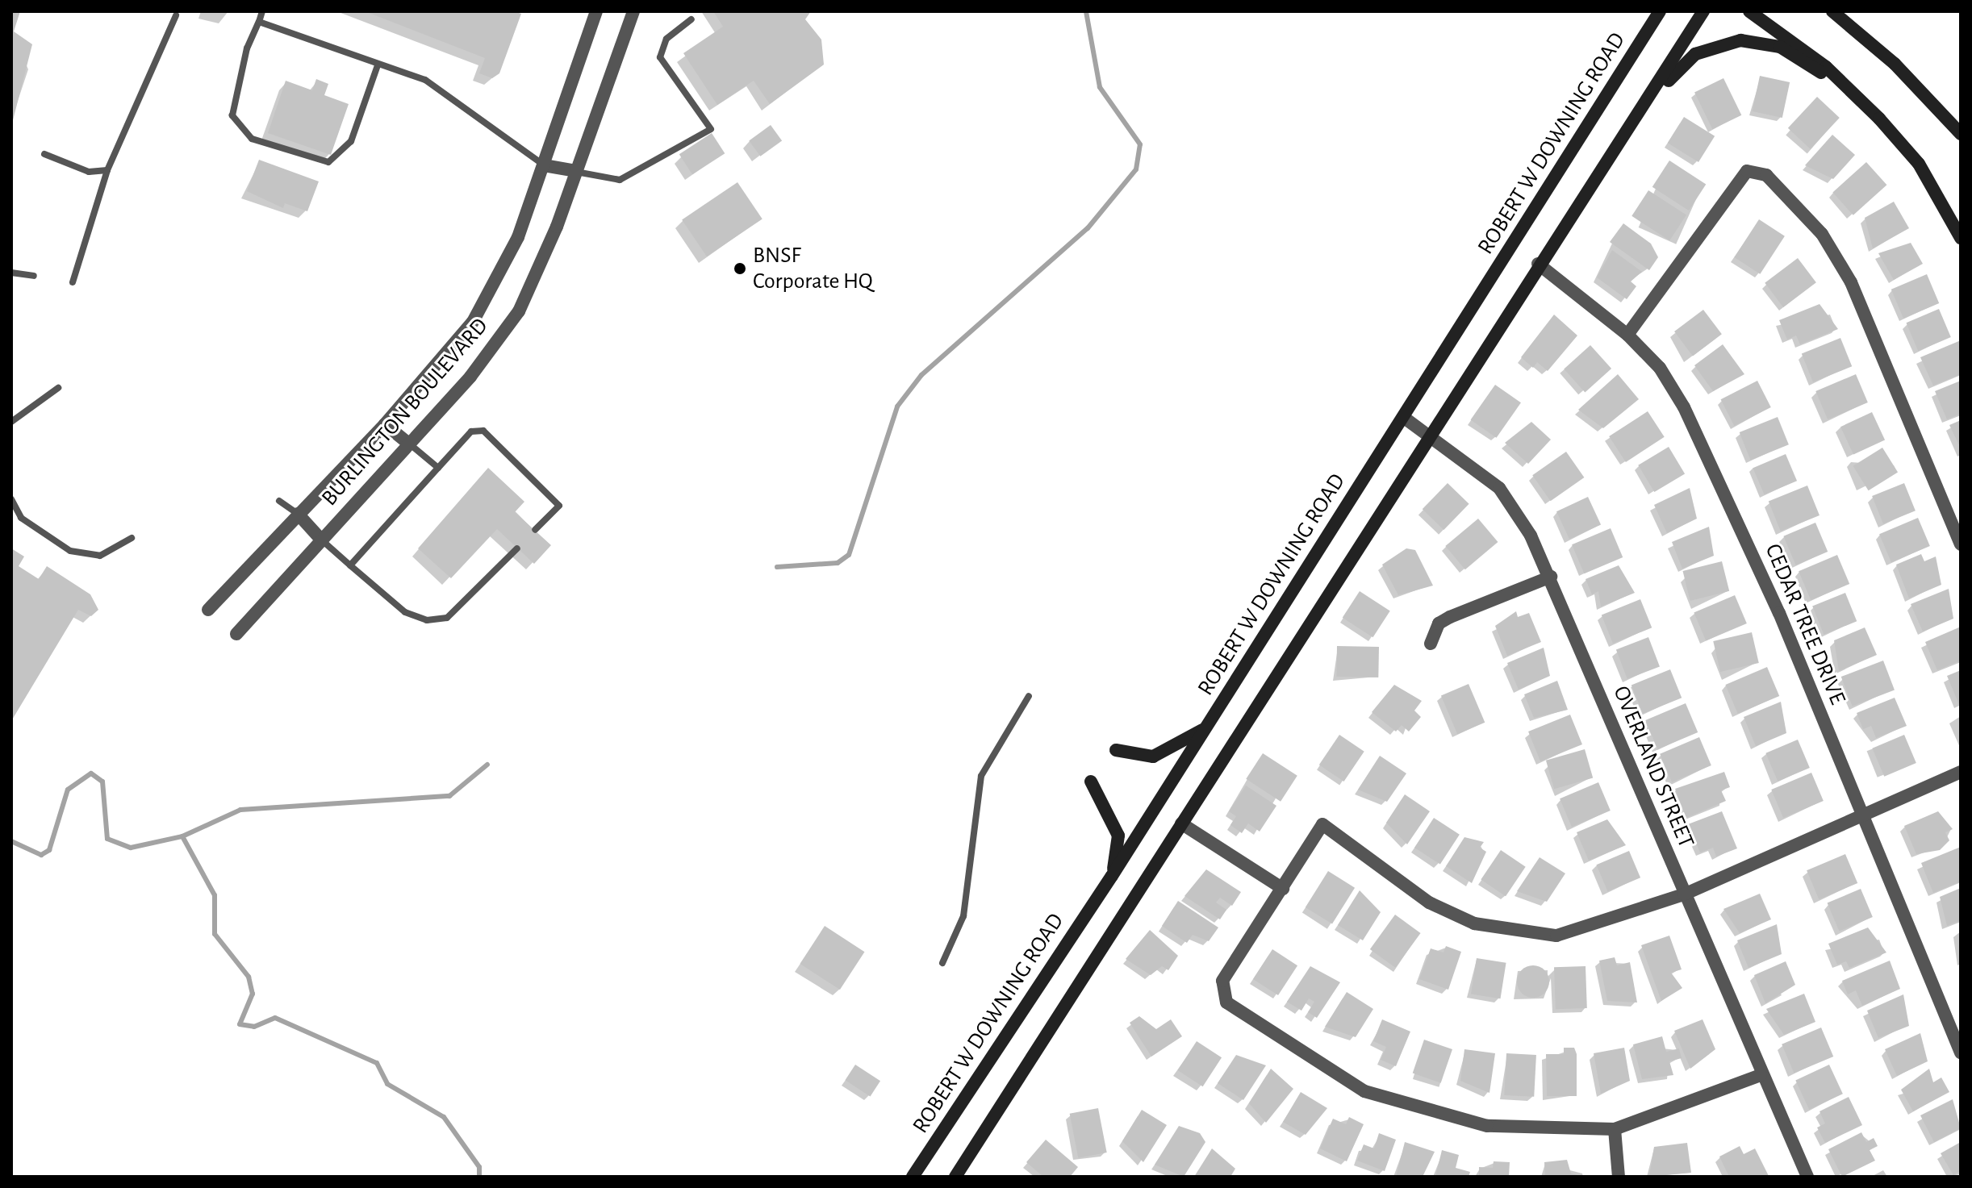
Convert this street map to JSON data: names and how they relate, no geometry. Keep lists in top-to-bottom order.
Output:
{
  "streets": {
    "main road": ["ROBERT W DOWNING ROAD"],
    "street": ["BURLINGTON BOULEVARD", "CEDAR TREE DRIVE", "OVERLAND STREET"]
  },
  "crossings": [
    ["ROBERT W DOWNING ROAD", "OVERLAND STREET"]
  ],
  "places": ["BNSF Corporate HQ"]
}
